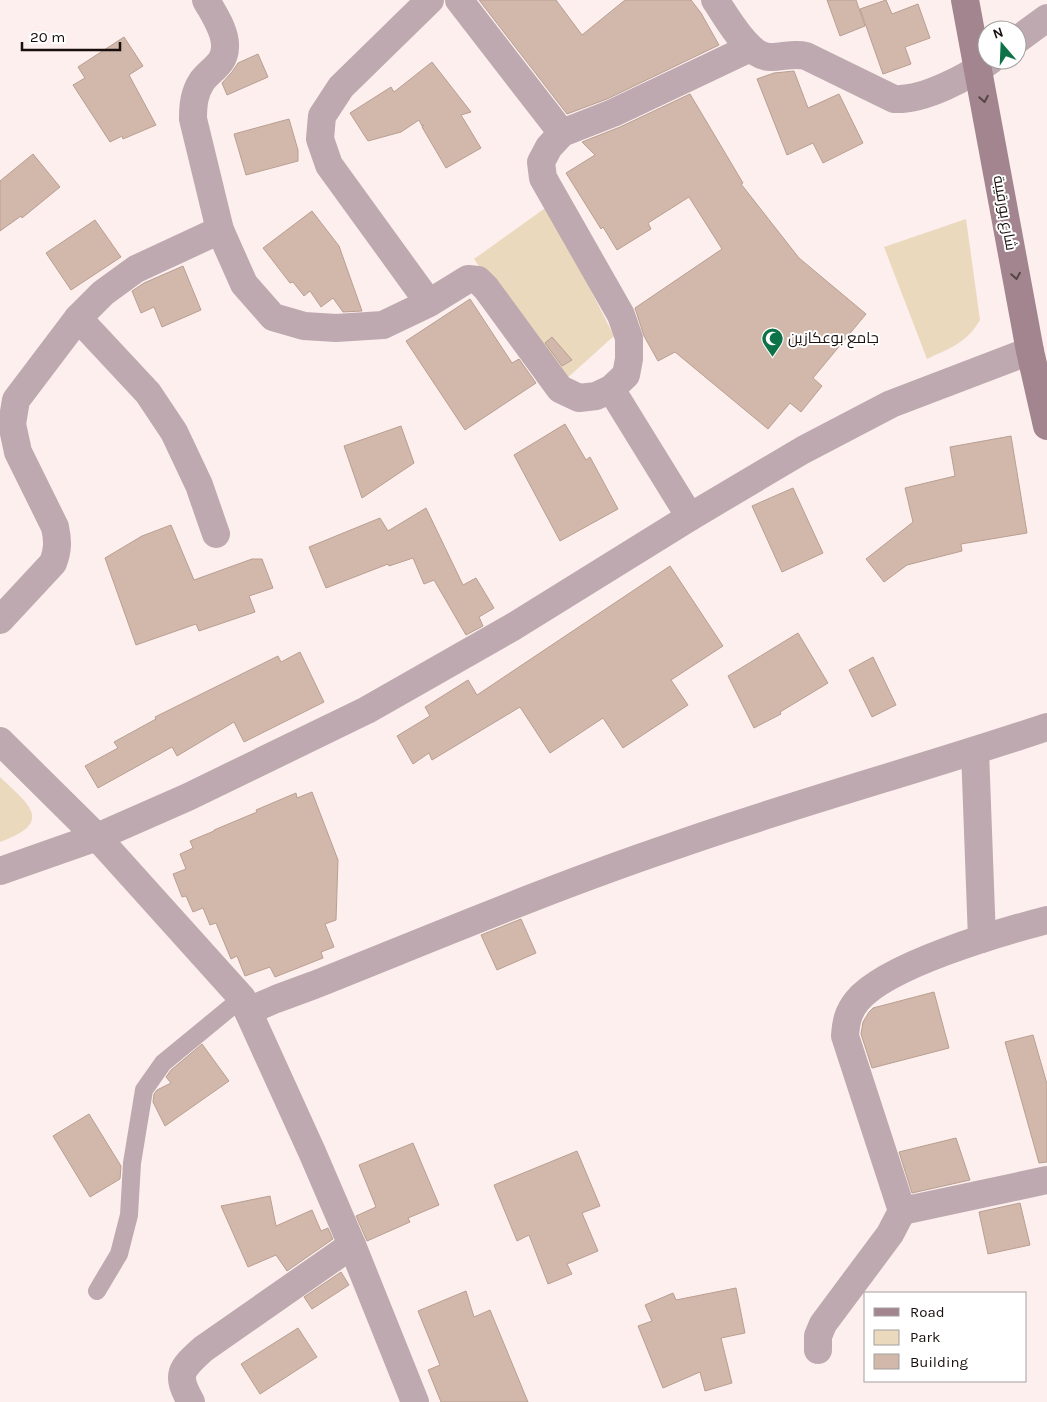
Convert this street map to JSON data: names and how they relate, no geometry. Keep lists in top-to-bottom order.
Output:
{
  "streets": {
    "main road": ["شارع بورقيبة"]
  },
  "one_way": ["شارع بورقيبة"],
  "places": {
    "mosque": ["جامع بوعكازين"]
  },
  "legend": ["Road", "Park", "Building"],
  "scale_bar": "20 m",
  "north": "top"
}
